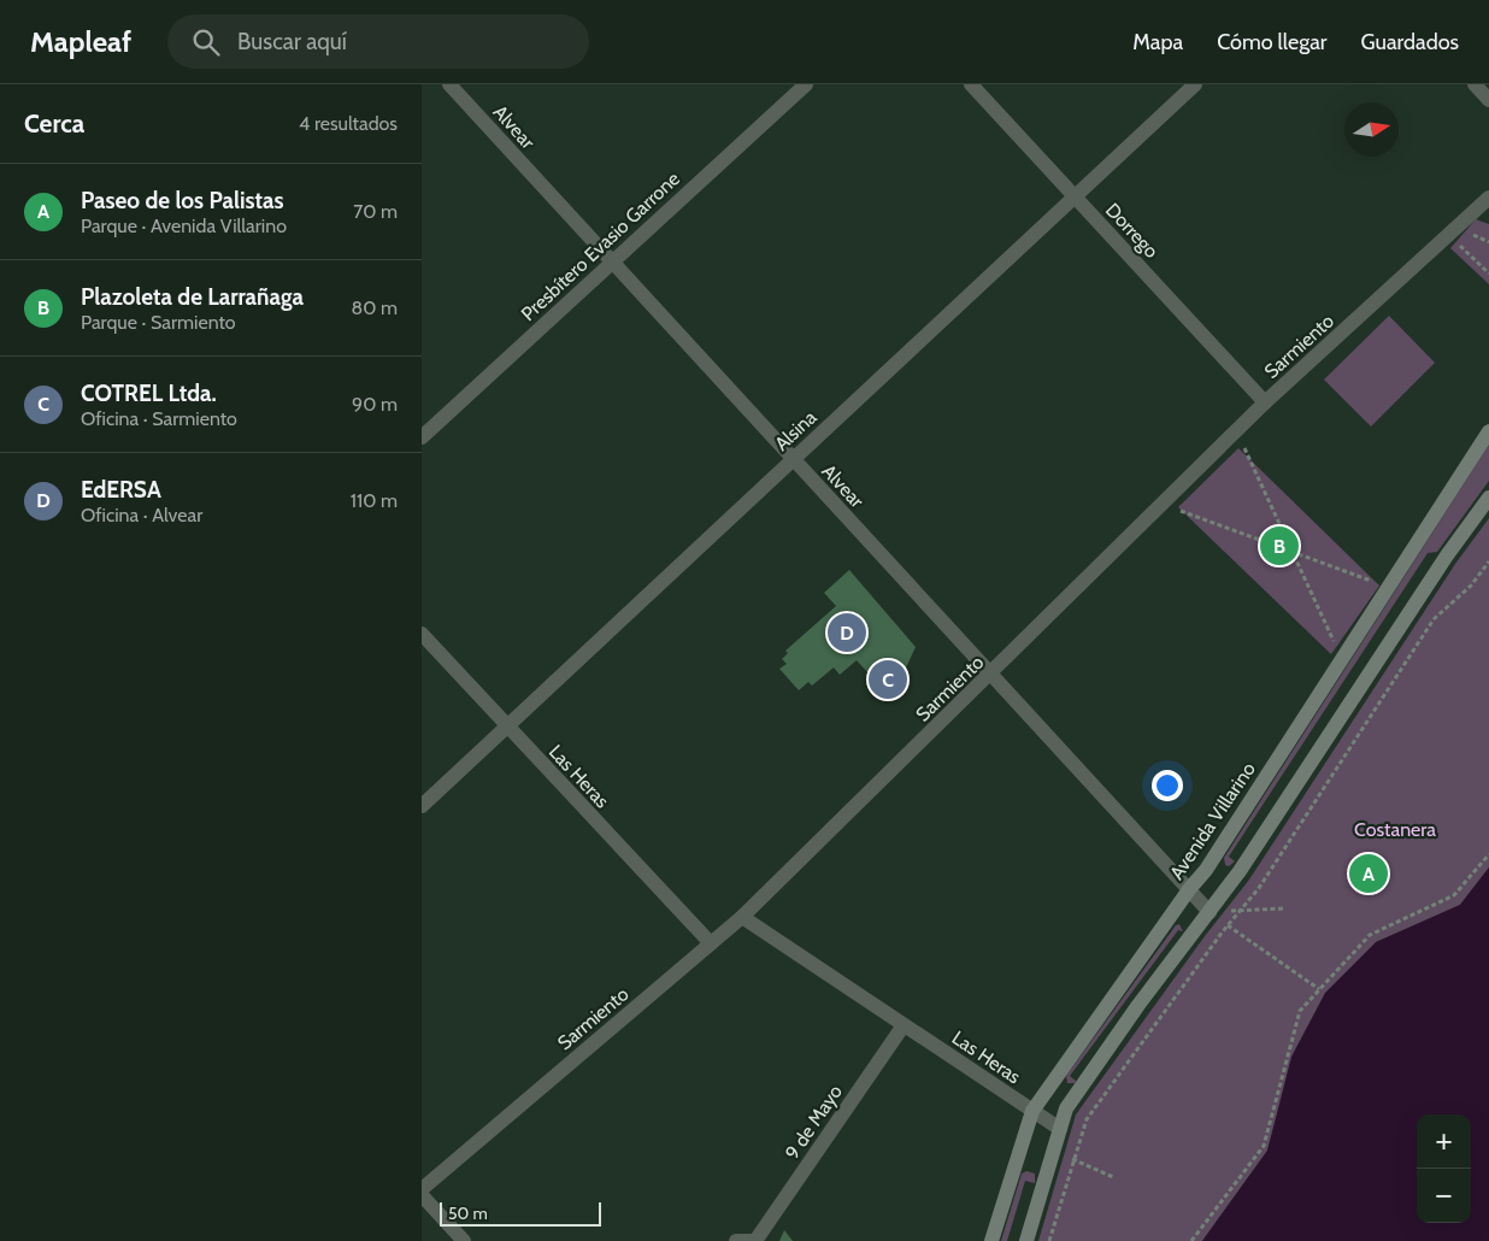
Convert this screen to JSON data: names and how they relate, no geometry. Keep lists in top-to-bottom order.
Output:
{
  "streets": {
    "main road": ["Avenida Villarino"],
    "street": [
      "Alvear",
      "Dorrego",
      "Presbítero Evasio Garrone",
      "Sarmiento",
      "Alsina",
      "Las Heras",
      "9 de Mayo"
    ]
  },
  "crossings": [
    ["Alvear", "Presbítero Evasio Garrone"],
    ["Alvear", "Sarmiento"],
    ["Alvear", "Alsina"],
    ["Alvear", "Avenida Villarino"],
    ["Dorrego", "Sarmiento"],
    ["Dorrego", "Alsina"],
    ["Sarmiento", "Las Heras"],
    ["Alsina", "Las Heras"],
    ["Las Heras", "Avenida Villarino"],
    ["Las Heras", "9 de Mayo"]
  ],
  "parks": ["Costanera"],
  "scale_bar": "50 m",
  "north": "right",
  "page": {
    "header": "Mapleaf",
    "search": "Buscar aquí",
    "nav": ["Mapa", "Cómo llegar", "Guardados"],
    "heading": ["Cerca", "4 resultados"],
    "list": [
      {
        "mark": "A",
        "name": "Paseo de los Palistas",
        "note": "Parque · Avenida Villarino",
        "value": "70 m"
      },
      {
        "mark": "B",
        "name": "Plazoleta de Larrañaga",
        "note": "Parque · Sarmiento",
        "value": "80 m"
      },
      {
        "mark": "C",
        "name": "COTREL Ltda.",
        "note": "Oficina · Sarmiento",
        "value": "90 m"
      },
      {
        "mark": "D",
        "name": "EdERSA",
        "note": "Oficina · Alvear",
        "value": "110 m"
      }
    ],
    "pins": [
      "B",
      "D",
      "C",
      "A"
    ],
    "map_buttons": ["+", "−"],
    "scale": "50 m"
  }
}
